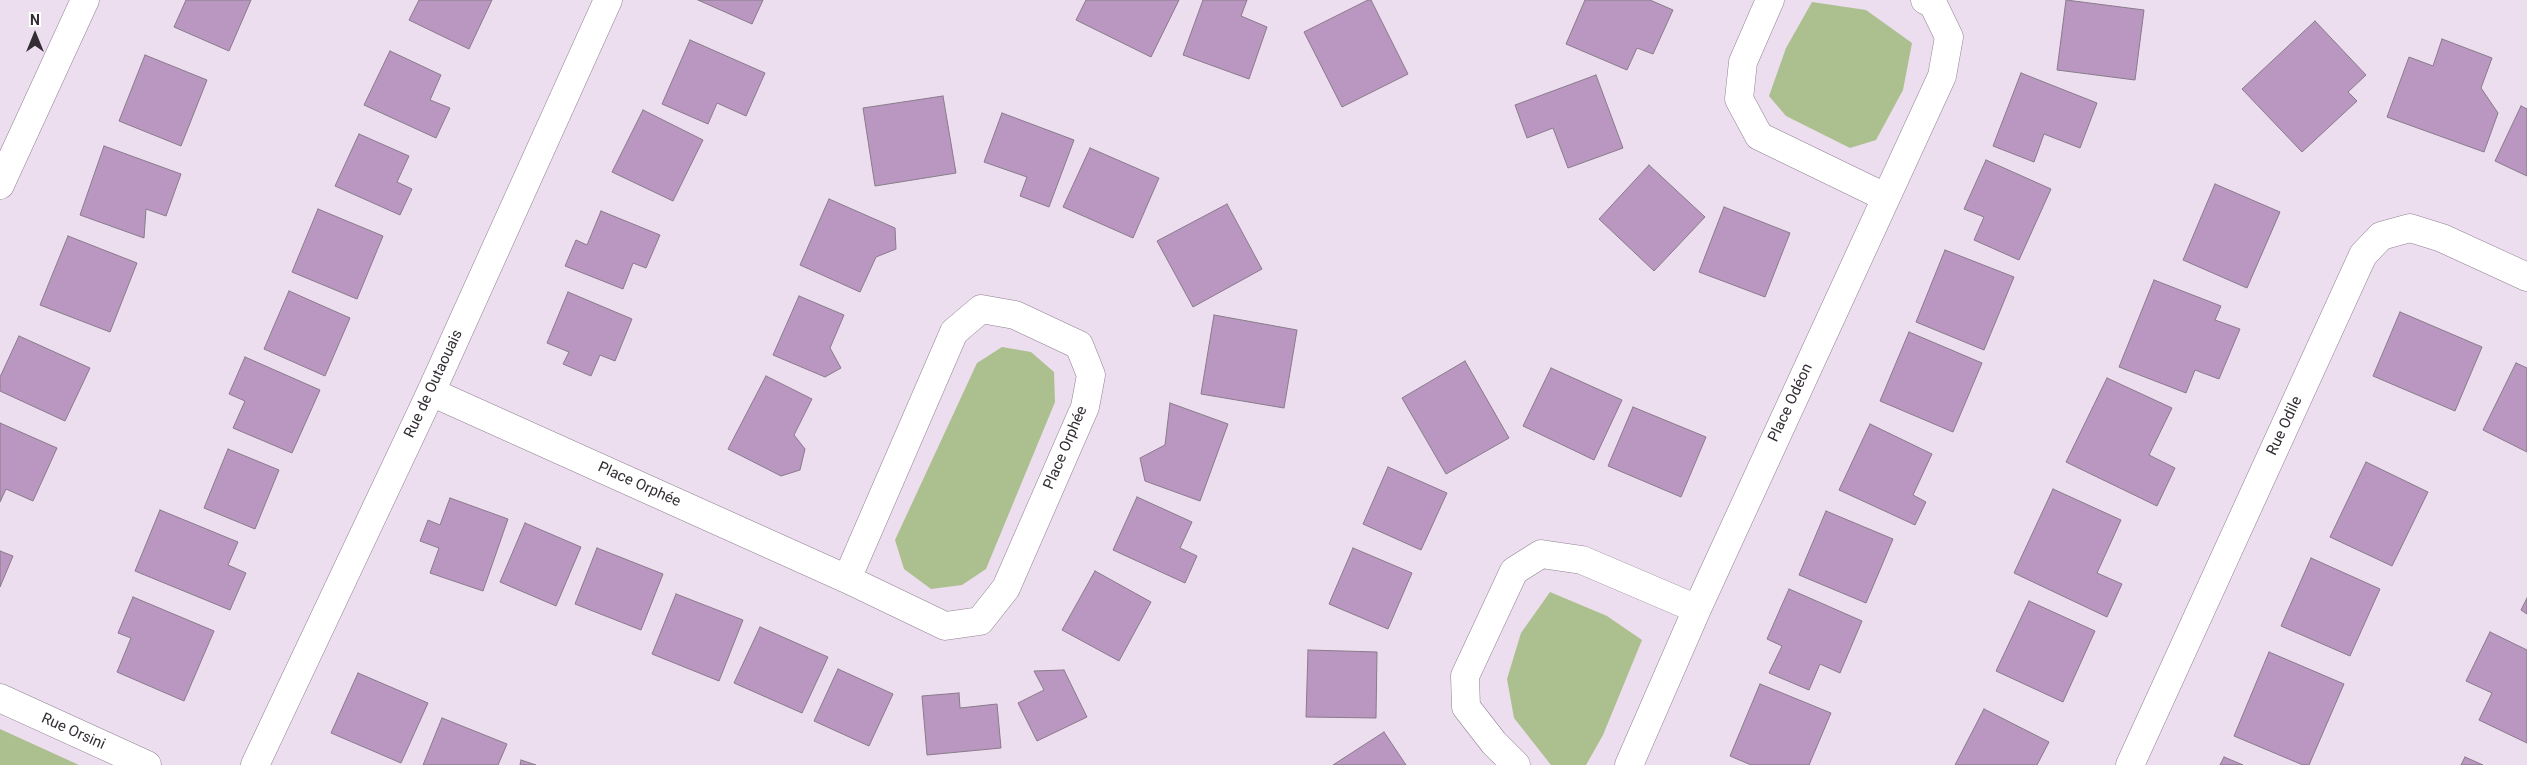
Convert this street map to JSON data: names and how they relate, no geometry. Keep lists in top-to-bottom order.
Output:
{
  "streets": {
    "street": [
      "Rue de Outaouais",
      "Place Odéon",
      "Rue Odile",
      "Place Orphée",
      "Rue Orsini"
    ]
  },
  "crossings": [
    ["Rue de Outaouais", "Place Orphée"]
  ],
  "north": "top"
}
